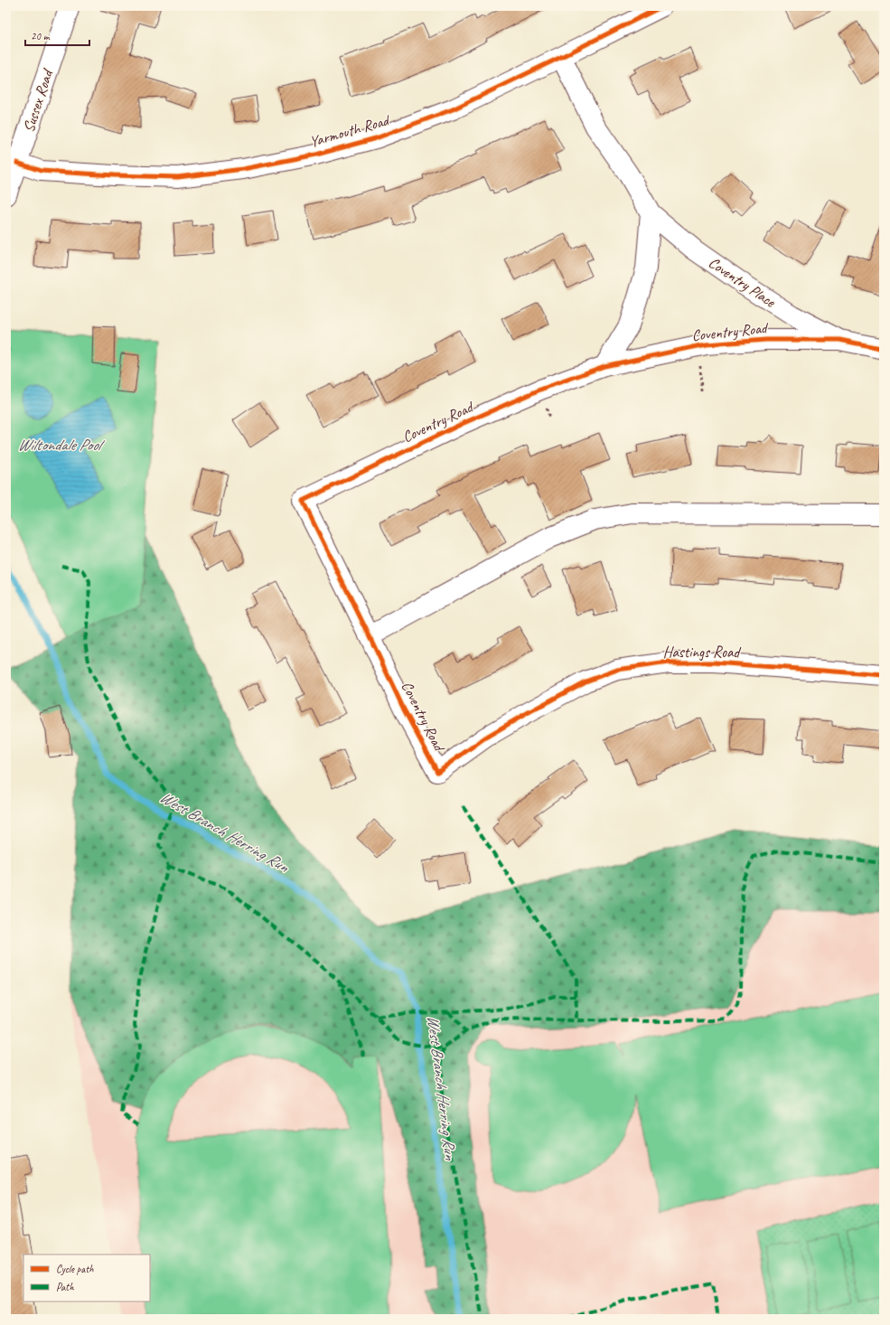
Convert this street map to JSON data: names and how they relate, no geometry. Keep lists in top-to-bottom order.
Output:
{
  "streets": {
    "street": [
      "Sussex Road",
      "Yarmouth Road",
      "Coventry Place",
      "Coventry Road",
      "Hastings Road"
    ]
  },
  "crossings": [
    ["Sussex Road", "Yarmouth Road"],
    ["Yarmouth Road", "Coventry Place"],
    ["Coventry Place", "Coventry Road"],
    ["Coventry Road", "Hastings Road"]
  ],
  "water": ["Wiltondale Pool", "West Branch Herring Run"],
  "legend": ["Cycle path", "Path"],
  "scale_bar": "20 m"
}
